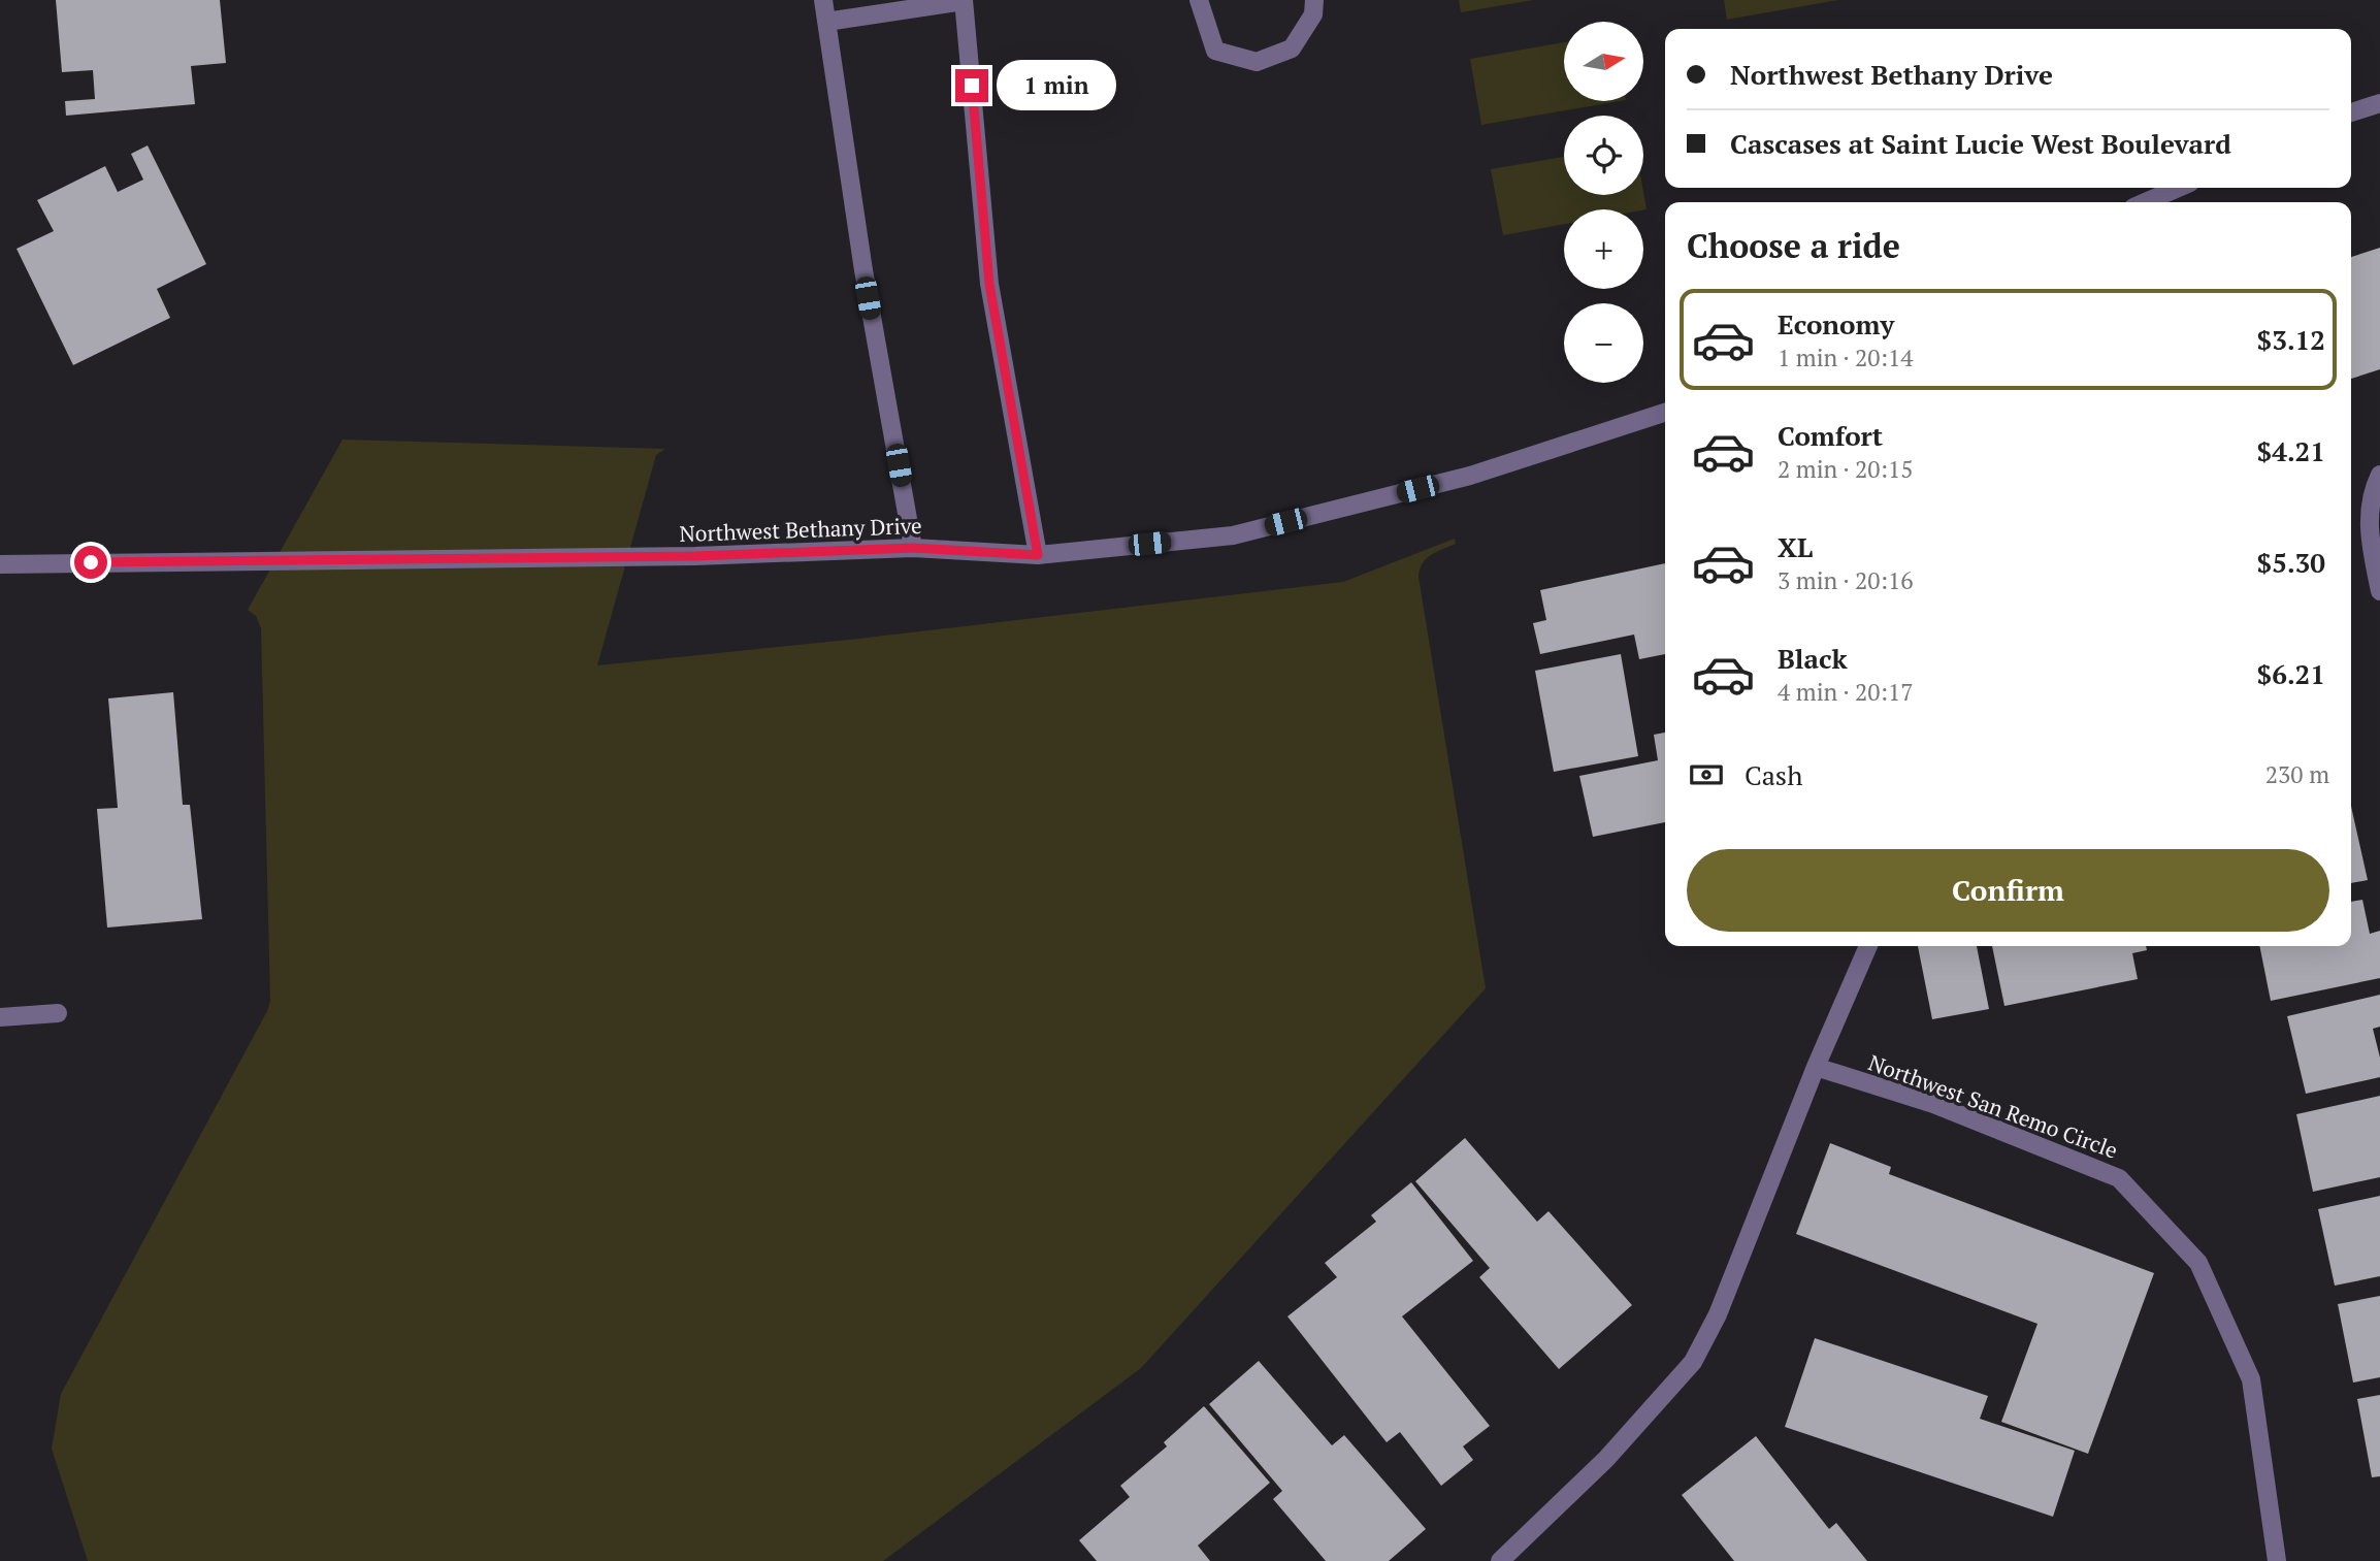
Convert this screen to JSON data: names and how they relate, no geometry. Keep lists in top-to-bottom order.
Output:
{
  "streets": {
    "street": ["Northwest Bethany Drive", "Northwest San Remo Circle"]
  },
  "north": "right",
  "page": {
    "map_buttons": ["+", "−"],
    "banner": ["Northwest Bethany Drive", "Cascases at Saint Lucie West Boulevard"],
    "bubble": "1 min",
    "heading": "Choose a ride",
    "list": [
      {
        "name": "Economy",
        "note": "1 min · 20:14",
        "value": "$3.12"
      },
      {
        "name": "Comfort",
        "note": "2 min · 20:15",
        "value": "$4.21"
      },
      {
        "name": "XL",
        "note": "3 min · 20:16",
        "value": "$5.30"
      },
      {
        "name": "Black",
        "note": "4 min · 20:17",
        "value": "$6.21"
      }
    ],
    "pay": ["Cash", "230 m"],
    "buttons": "Confirm"
  }
}
